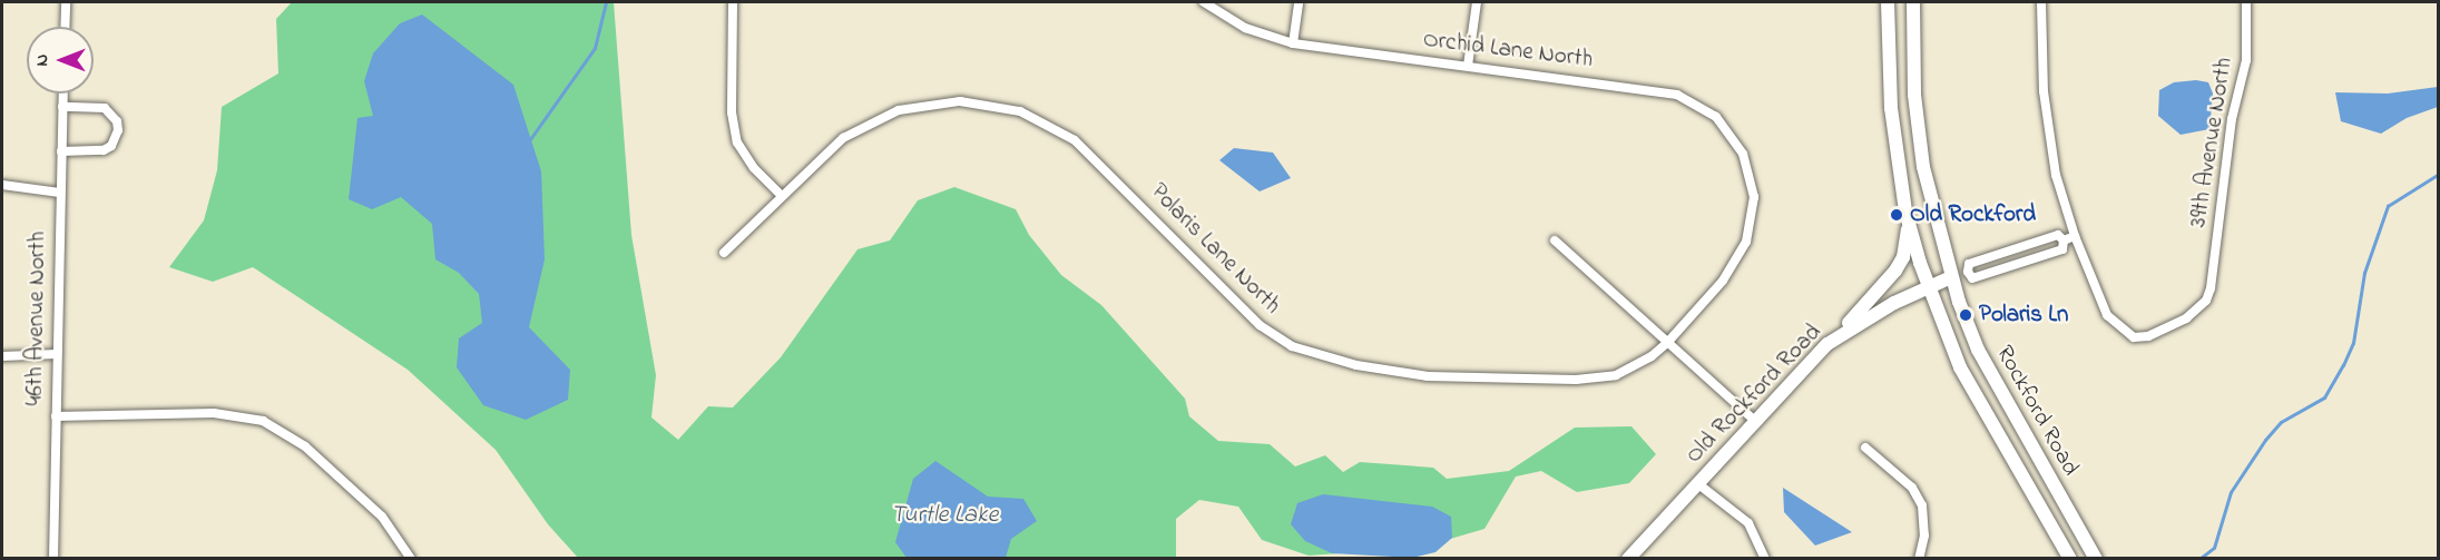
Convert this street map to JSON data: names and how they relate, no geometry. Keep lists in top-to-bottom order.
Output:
{
  "streets": {
    "main road": ["Old Rockford Road", "Rockford Road"],
    "street": [
      "Orchid Lane North",
      "39th Avenue North",
      "Polaris Lane North",
      "46th Avenue North"
    ]
  },
  "crossings": [
    ["Orchid Lane North", "Polaris Lane North"],
    ["39th Avenue North", "Old Rockford Road"],
    ["Old Rockford Road", "Rockford Road"]
  ],
  "water": ["Turtle Lake"],
  "places": ["Old Rockford", "Polaris Ln"],
  "north": "left"
}
